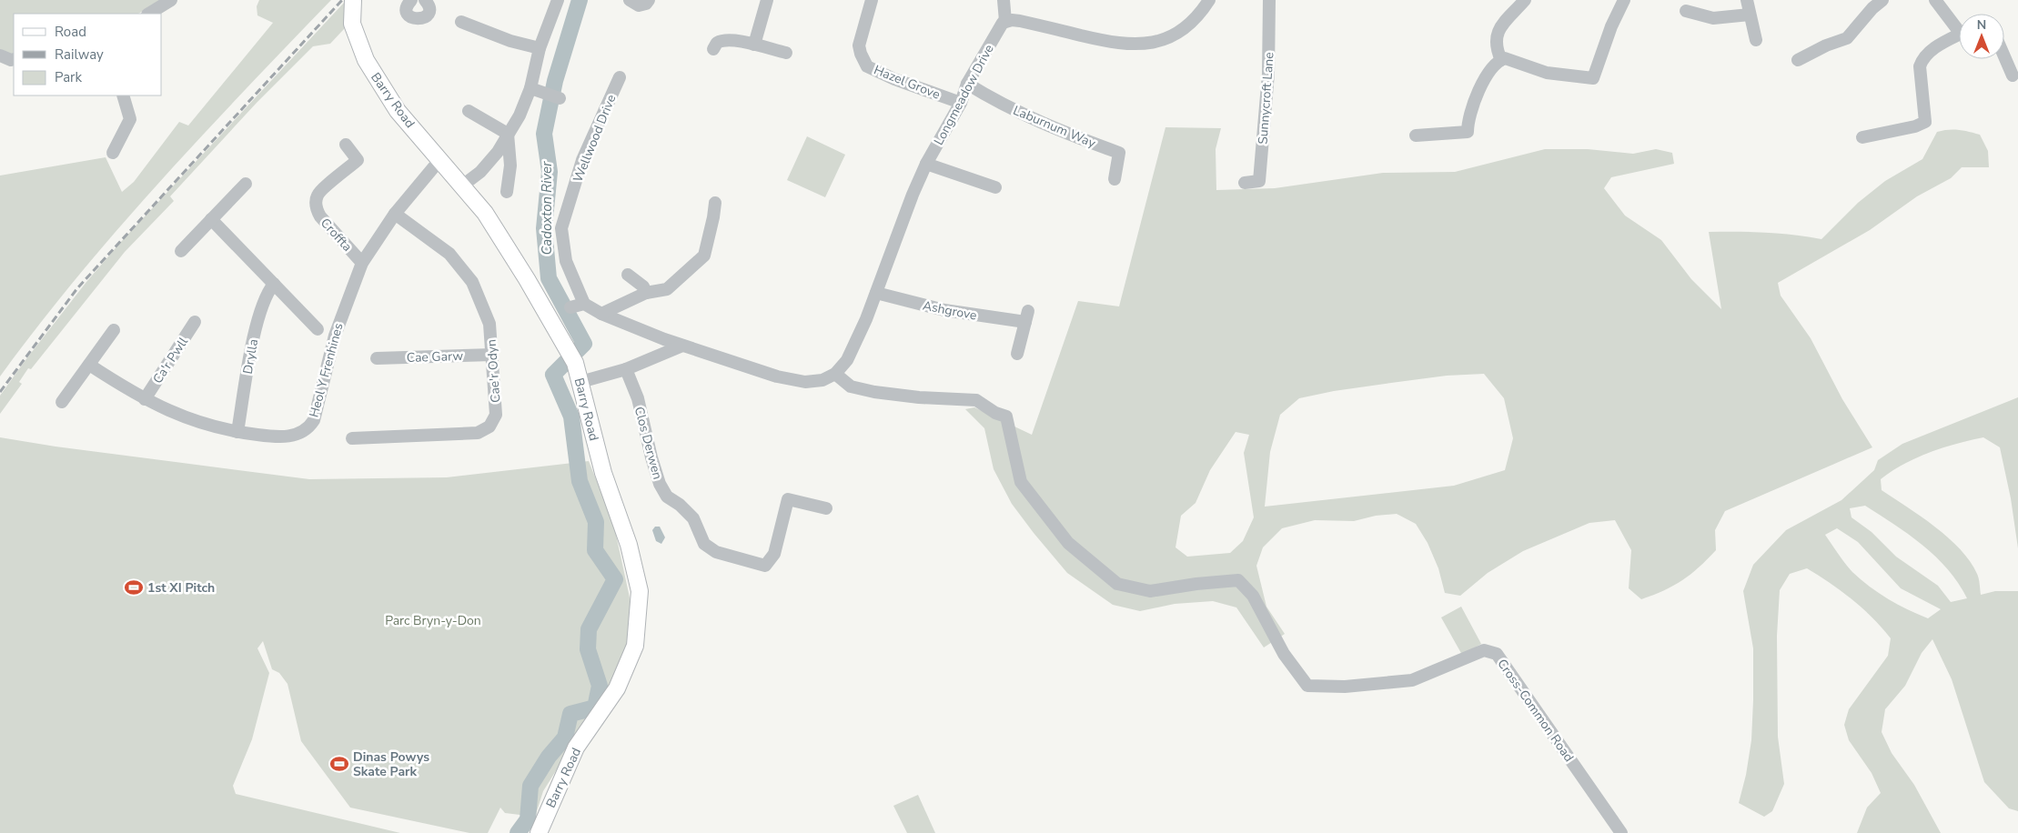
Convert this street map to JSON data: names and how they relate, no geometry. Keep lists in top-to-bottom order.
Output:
{
  "streets": {
    "main road": ["Barry Road"],
    "street": [
      "Hazel Grove",
      "Longmeadow Drive",
      "Sunnycroft Lane",
      "Laburnum Way",
      "Wellwood Drive",
      "Croffta",
      "Ashgrove",
      "Drylla",
      "Cae Garw",
      "Ca'r Pwll",
      "Heol Y Frenhines",
      "Cae'r Odyn",
      "Clos Derwen",
      "Cross-Common Road"
    ]
  },
  "crossings": [
    ["Hazel Grove", "Longmeadow Drive"],
    ["Longmeadow Drive", "Laburnum Way"],
    ["Longmeadow Drive", "Ashgrove"],
    ["Longmeadow Drive", "Cross-Common Road"],
    ["Barry Road", "Heol Y Frenhines"],
    ["Croffta", "Heol Y Frenhines"],
    ["Drylla", "Heol Y Frenhines"],
    ["Cae Garw", "Cae'r Odyn"],
    ["Ca'r Pwll", "Heol Y Frenhines"],
    ["Heol Y Frenhines", "Cae'r Odyn"]
  ],
  "water": ["Cadoxton River"],
  "parks": ["Parc Bryn-y-Don"],
  "places": {
    "sports": ["1st XI Pitch", "Dinas Powys Skate Park"]
  },
  "legend": ["Road", "Railway", "Park"],
  "north": "top"
}
